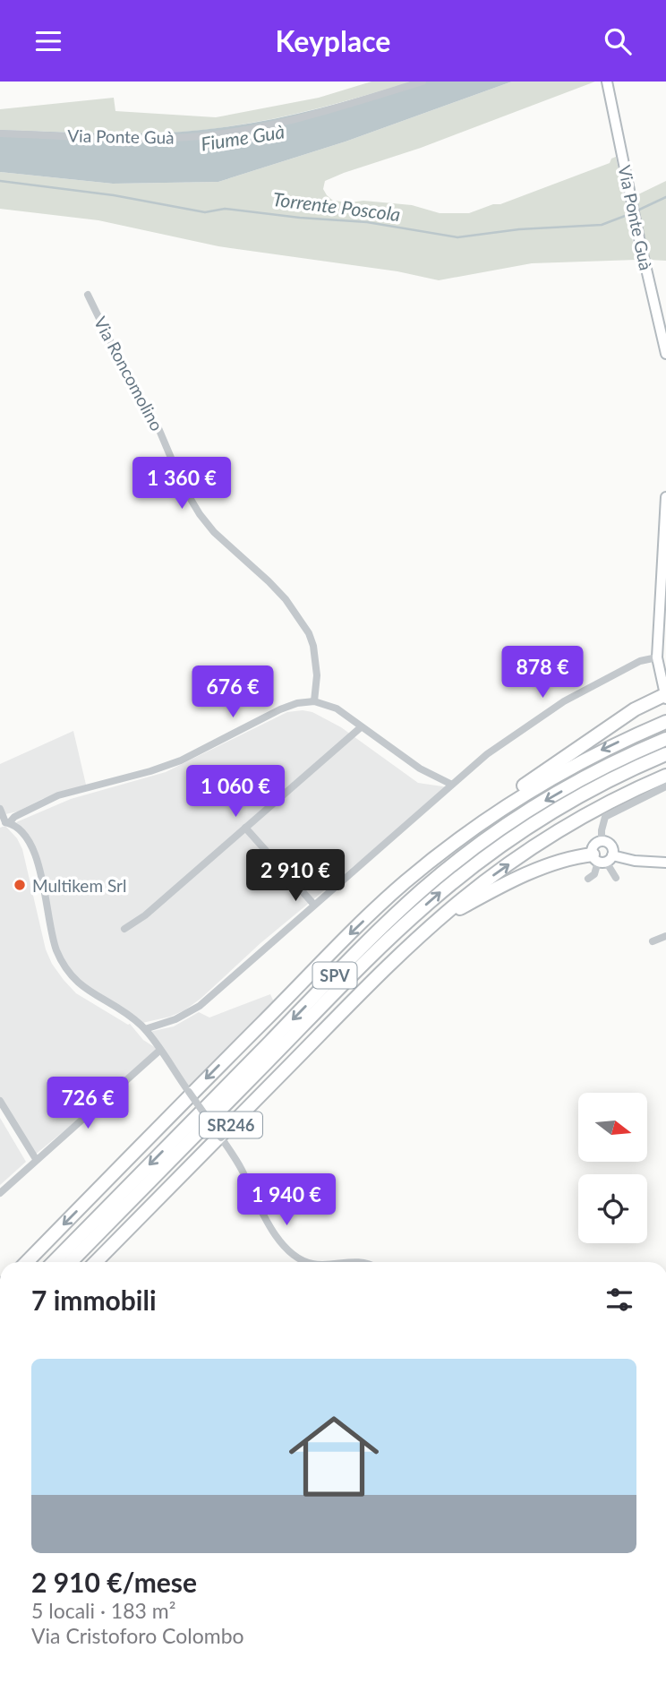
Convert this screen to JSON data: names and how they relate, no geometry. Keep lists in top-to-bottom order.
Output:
{
  "streets": {
    "highway": ["SPV", "SR246"],
    "street": ["Via Ponte Guà", "Via Roncomolino"]
  },
  "water": ["Fiume Guà", "Torrente Poscola"],
  "places": ["Multikem Srl"],
  "north": "right",
  "page": {
    "header": "Keyplace",
    "price": [
      "1 360 €",
      "878 €",
      "676 €",
      "1 060 €",
      "2 910 €",
      "726 €",
      "1 940 €"
    ],
    "heading": "7 immobili",
    "list": [
      {
        "name": "2 910 €/mese",
        "note": "5 locali · 183 m² · Via Cristoforo Colombo"
      }
    ]
  }
}
